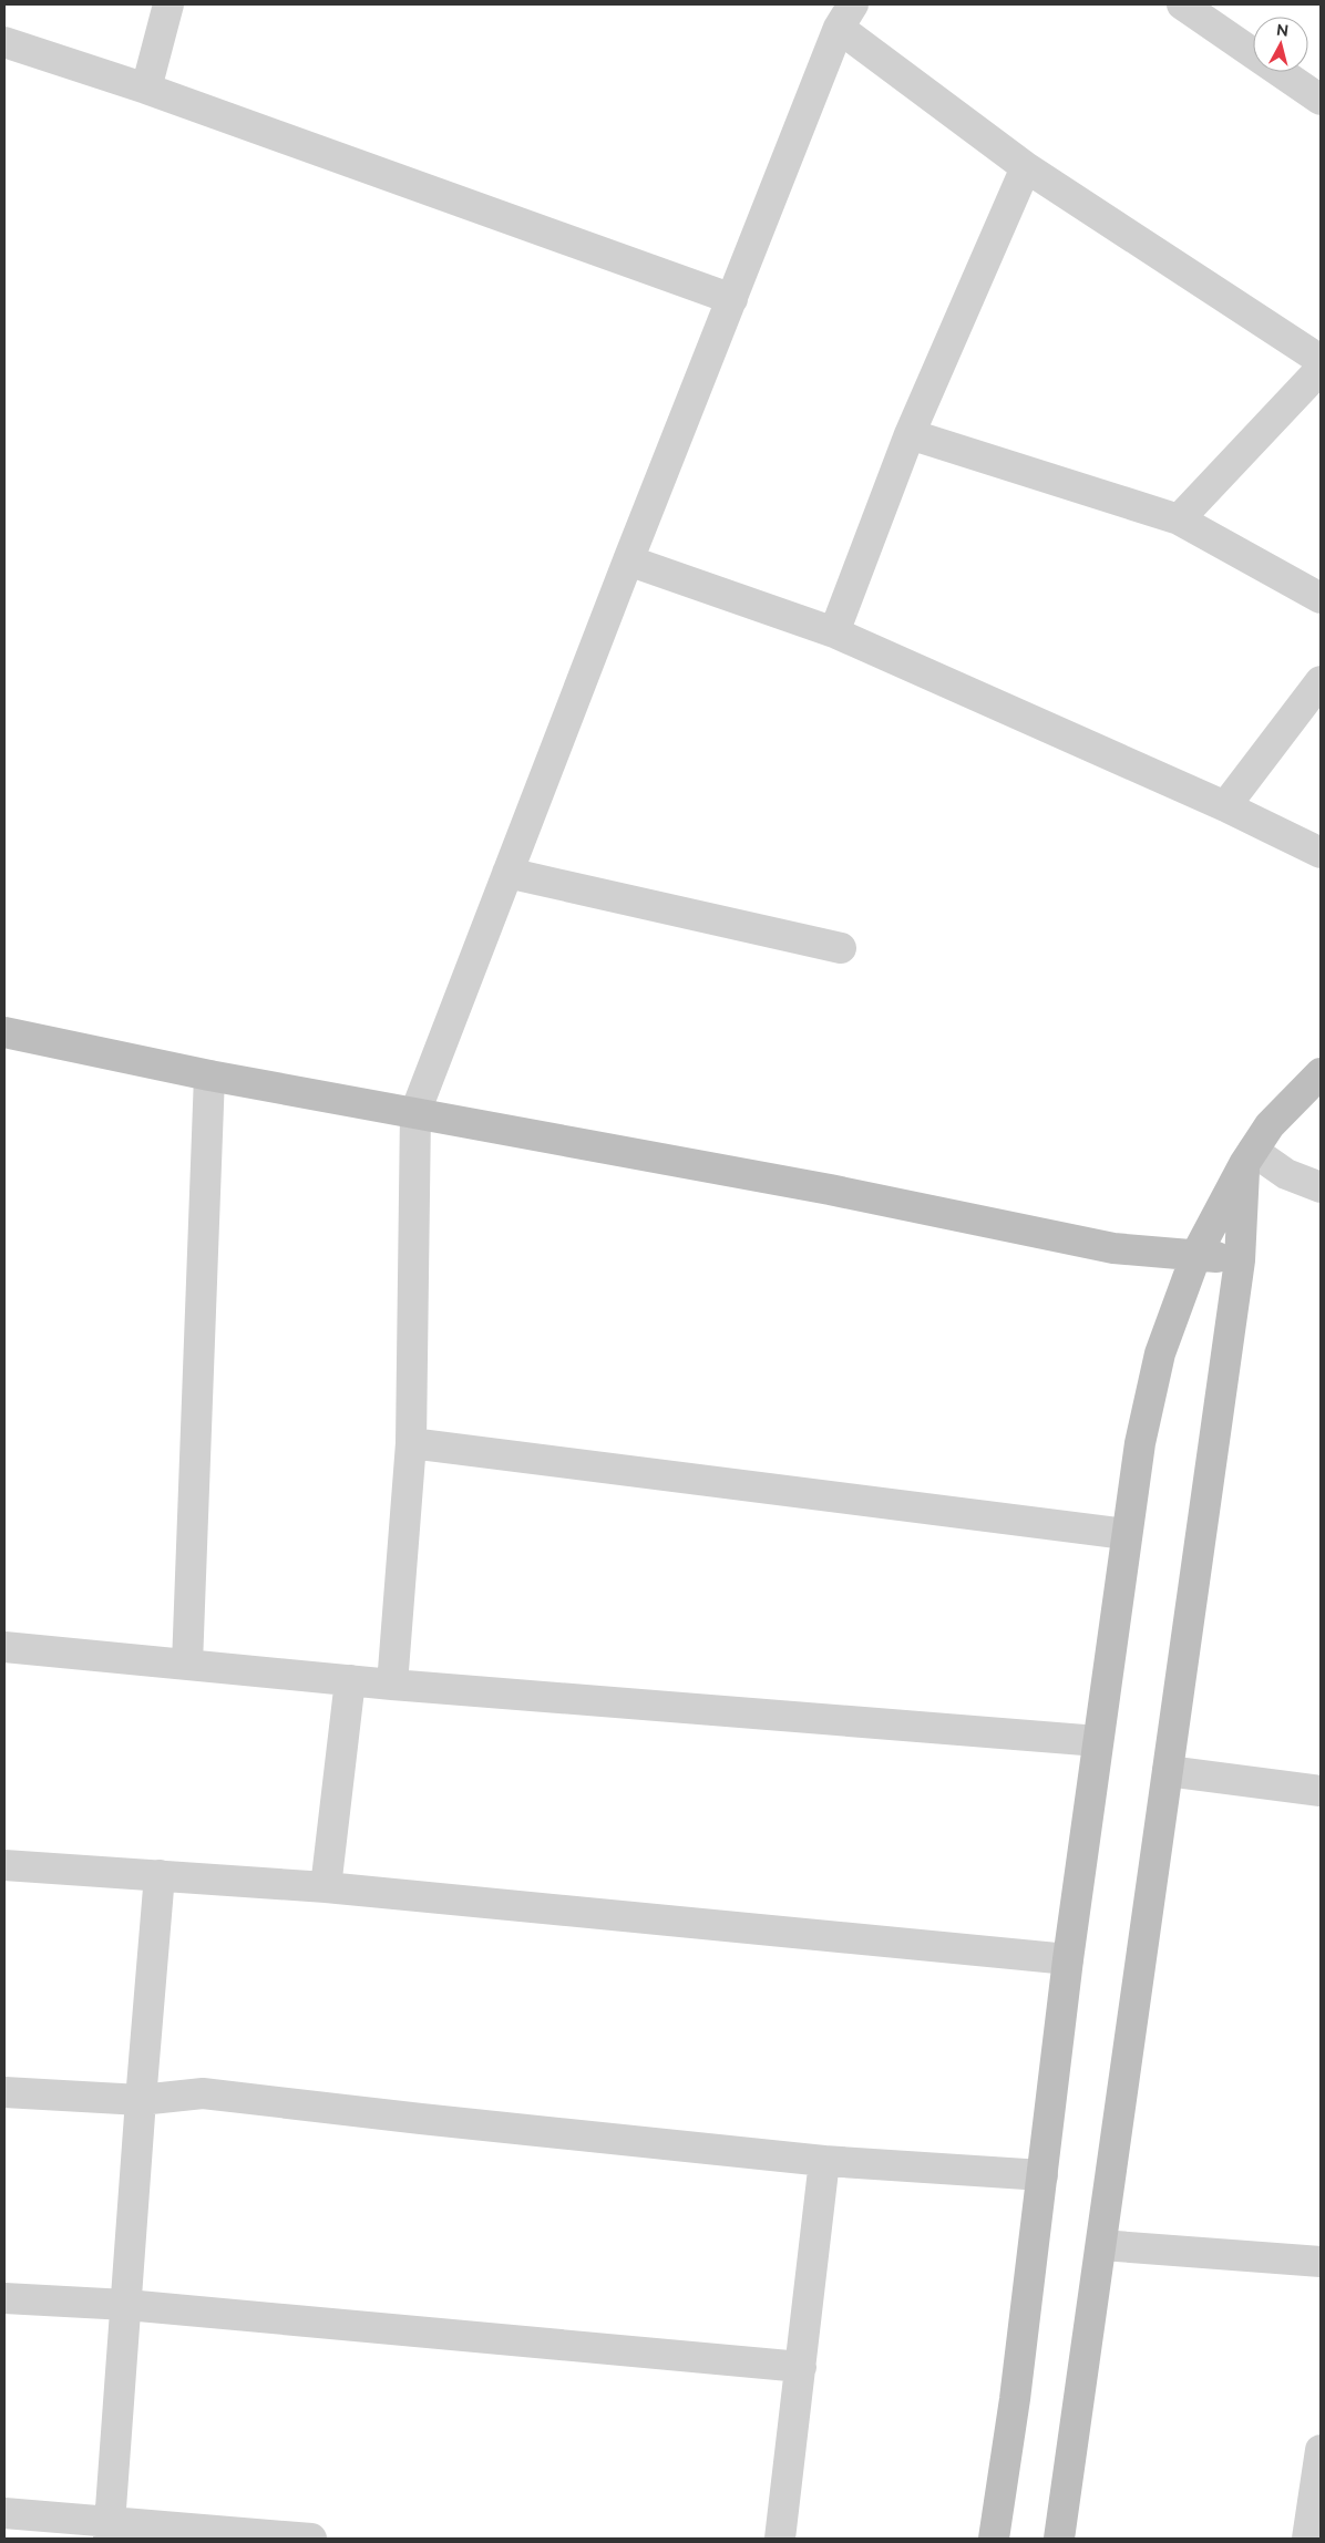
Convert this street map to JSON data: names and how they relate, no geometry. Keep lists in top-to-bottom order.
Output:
{
  "north": "top"
}
